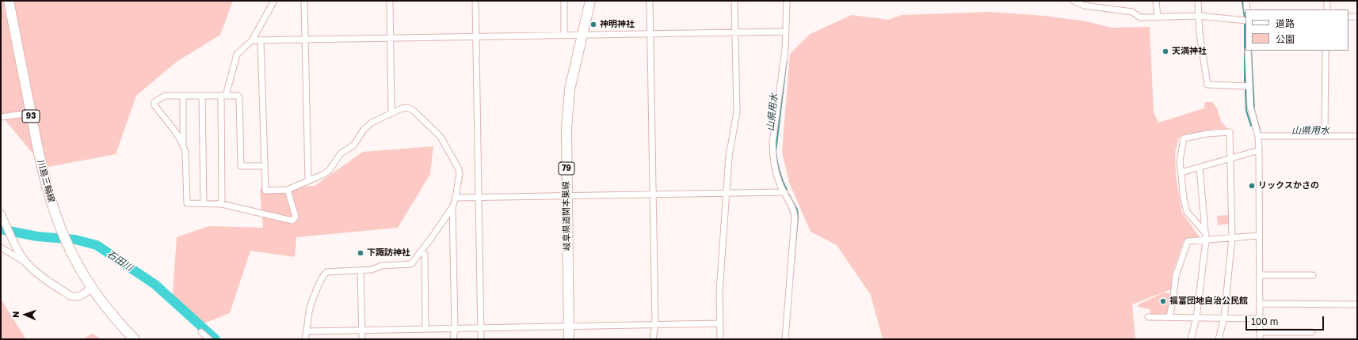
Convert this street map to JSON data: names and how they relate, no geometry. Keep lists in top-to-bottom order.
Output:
{
  "streets": {
    "main road": [
      "93",
      "79",
      "川島三輪線",
      "岐阜県道関本巣線"
    ]
  },
  "water": ["山県用水", "石田川"],
  "places": [
    "神明神社",
    "天満神社",
    "リックスかさの",
    "下諏訪神社",
    "福富団地自治公民館"
  ],
  "legend": ["道路", "公園"],
  "scale_bar": "100 m",
  "north": "left"
}
